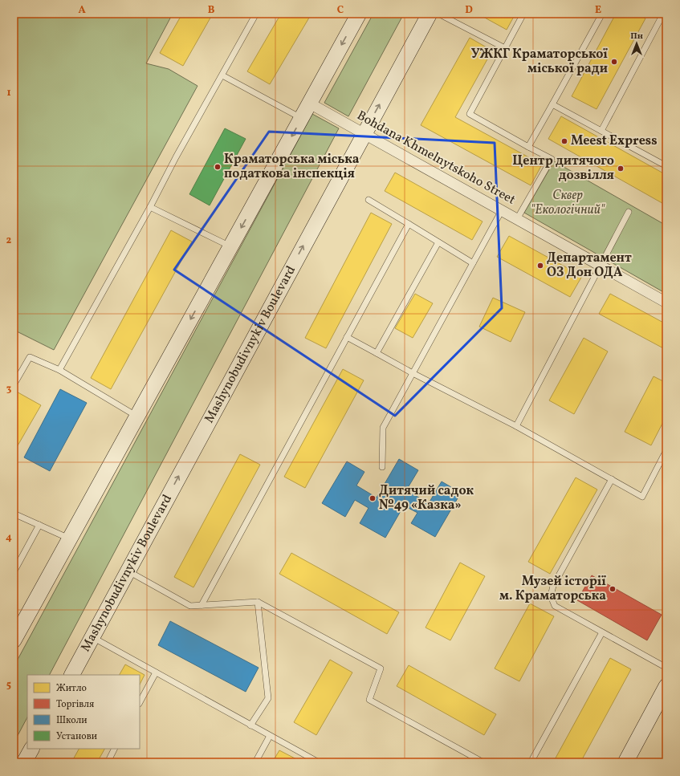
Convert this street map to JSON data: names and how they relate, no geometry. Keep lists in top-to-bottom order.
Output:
{
  "streets": {
    "street": ["Bohdana Khmelnytskoho Street", "Mashynobudivnykiv Boulevard"]
  },
  "crossings": [
    ["Bohdana Khmelnytskoho Street", "Mashynobudivnykiv Boulevard"]
  ],
  "parks": ["Сквер \"Екологічний\""],
  "places": [
    "УЖКГ Краматорської міської ради",
    "Meest Express",
    "Краматорська міська податкова інспекція",
    "Центр дитячого дозвілля",
    "Департамент ОЗ Дон ОДА",
    "Дитячий садок №49 «Казка»",
    "Музей історії м. Краматорська"
  ],
  "legend": [
    "Житло",
    "Торгівля",
    "Школи",
    "Установи"
  ],
  "north": "top",
  "grid": {
    "columns": [
      "A",
      "B",
      "C",
      "D",
      "E"
    ],
    "rows": [
      "1",
      "2",
      "3",
      "4",
      "5"
    ]
  }
}
